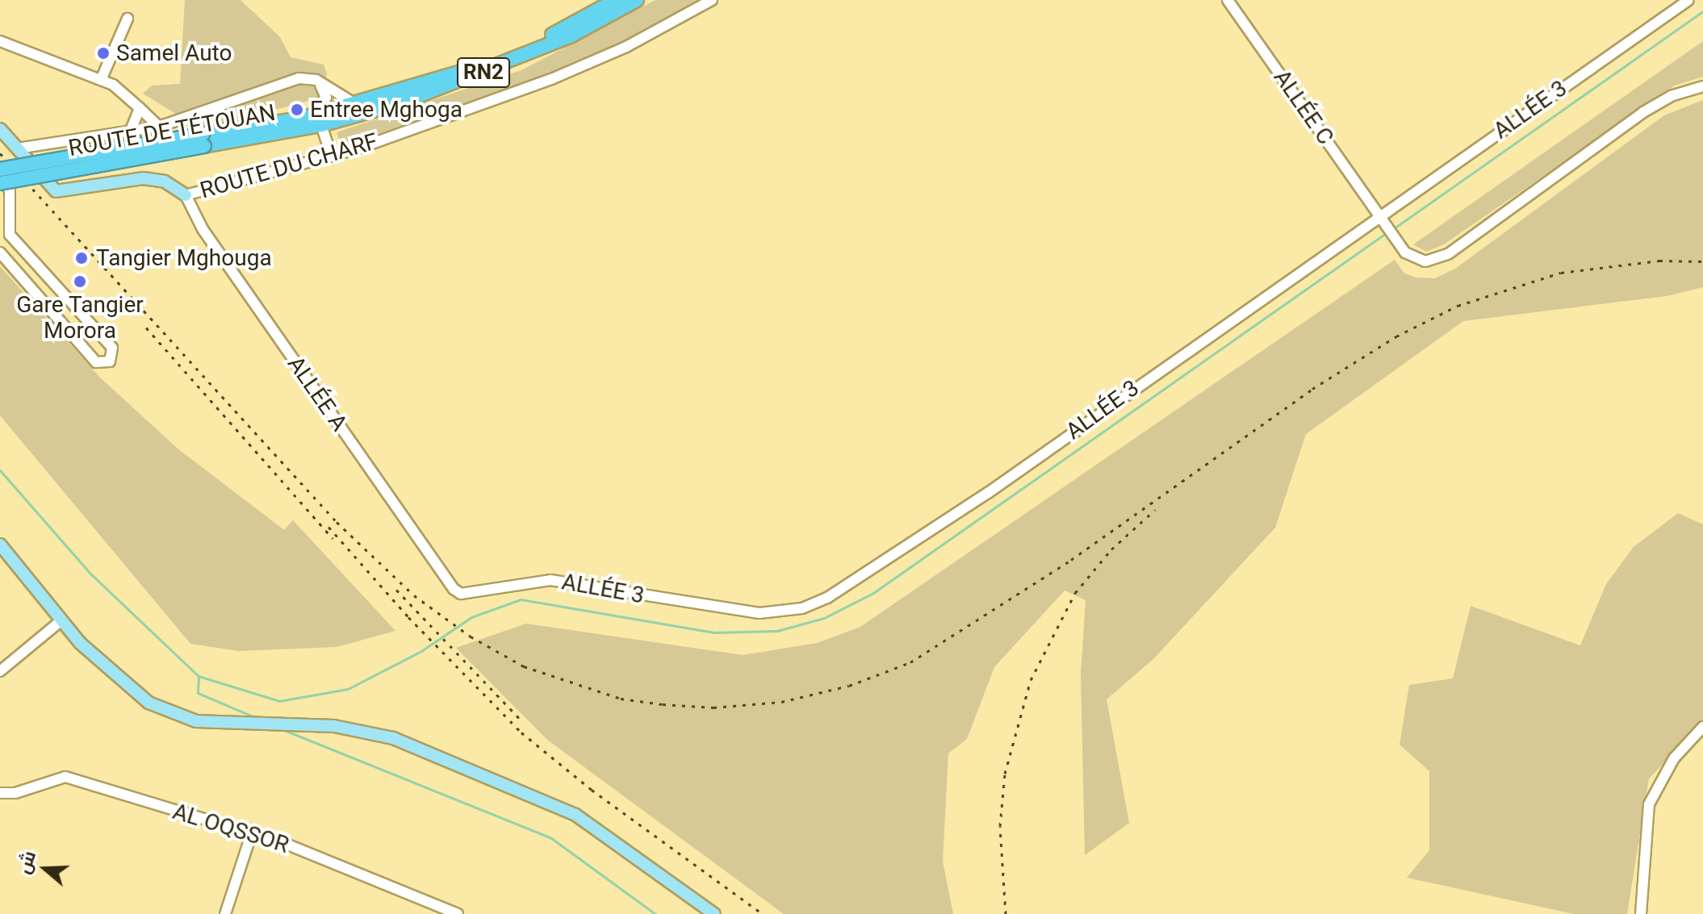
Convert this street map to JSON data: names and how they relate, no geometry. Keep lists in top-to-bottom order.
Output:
{
  "streets": {
    "highway": ["RN2", "ROUTE DE TÉTOUAN"],
    "street": [
      "ALLÉE C",
      "ALLÉE 3",
      "ROUTE DU CHARF",
      "ALLÉE A",
      "AL OQSSOR"
    ]
  },
  "crossings": [
    ["ALLÉE C", "ALLÉE 3"],
    ["ALLÉE 3", "ALLÉE A"],
    ["ROUTE DU CHARF", "ALLÉE A"]
  ],
  "places": [
    "Samel Auto",
    "Entree Mghoga",
    "Tangier Mghouga",
    "Gare Tangier Morora"
  ],
  "north": "left"
}
